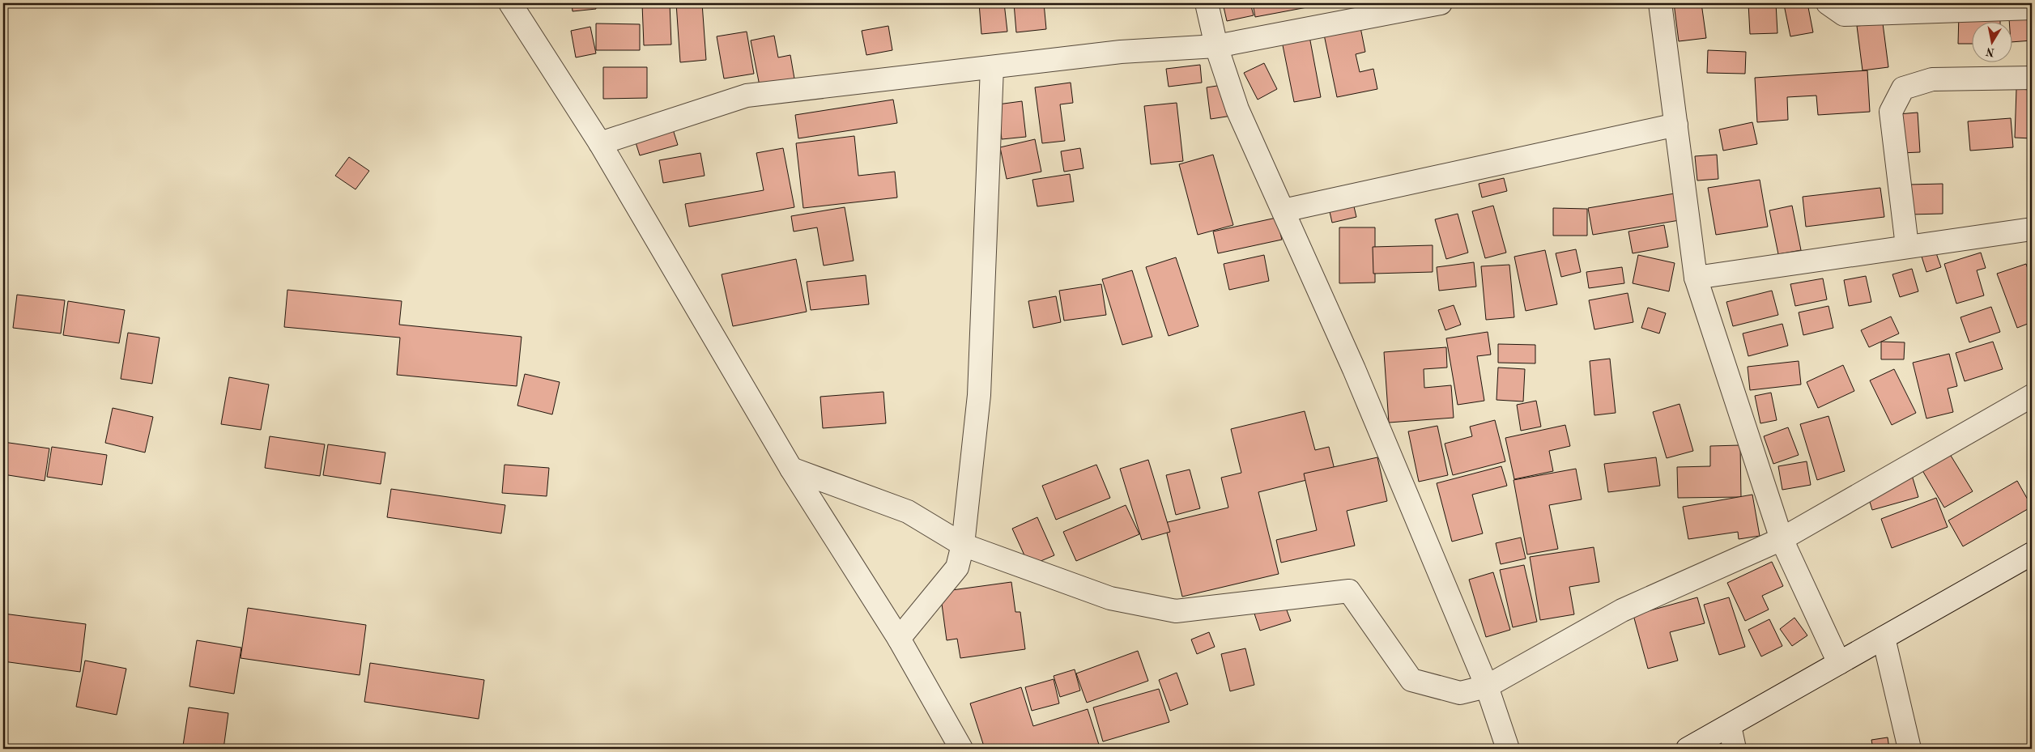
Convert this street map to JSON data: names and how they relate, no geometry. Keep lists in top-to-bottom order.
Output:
{
  "north": "bottom"
}
